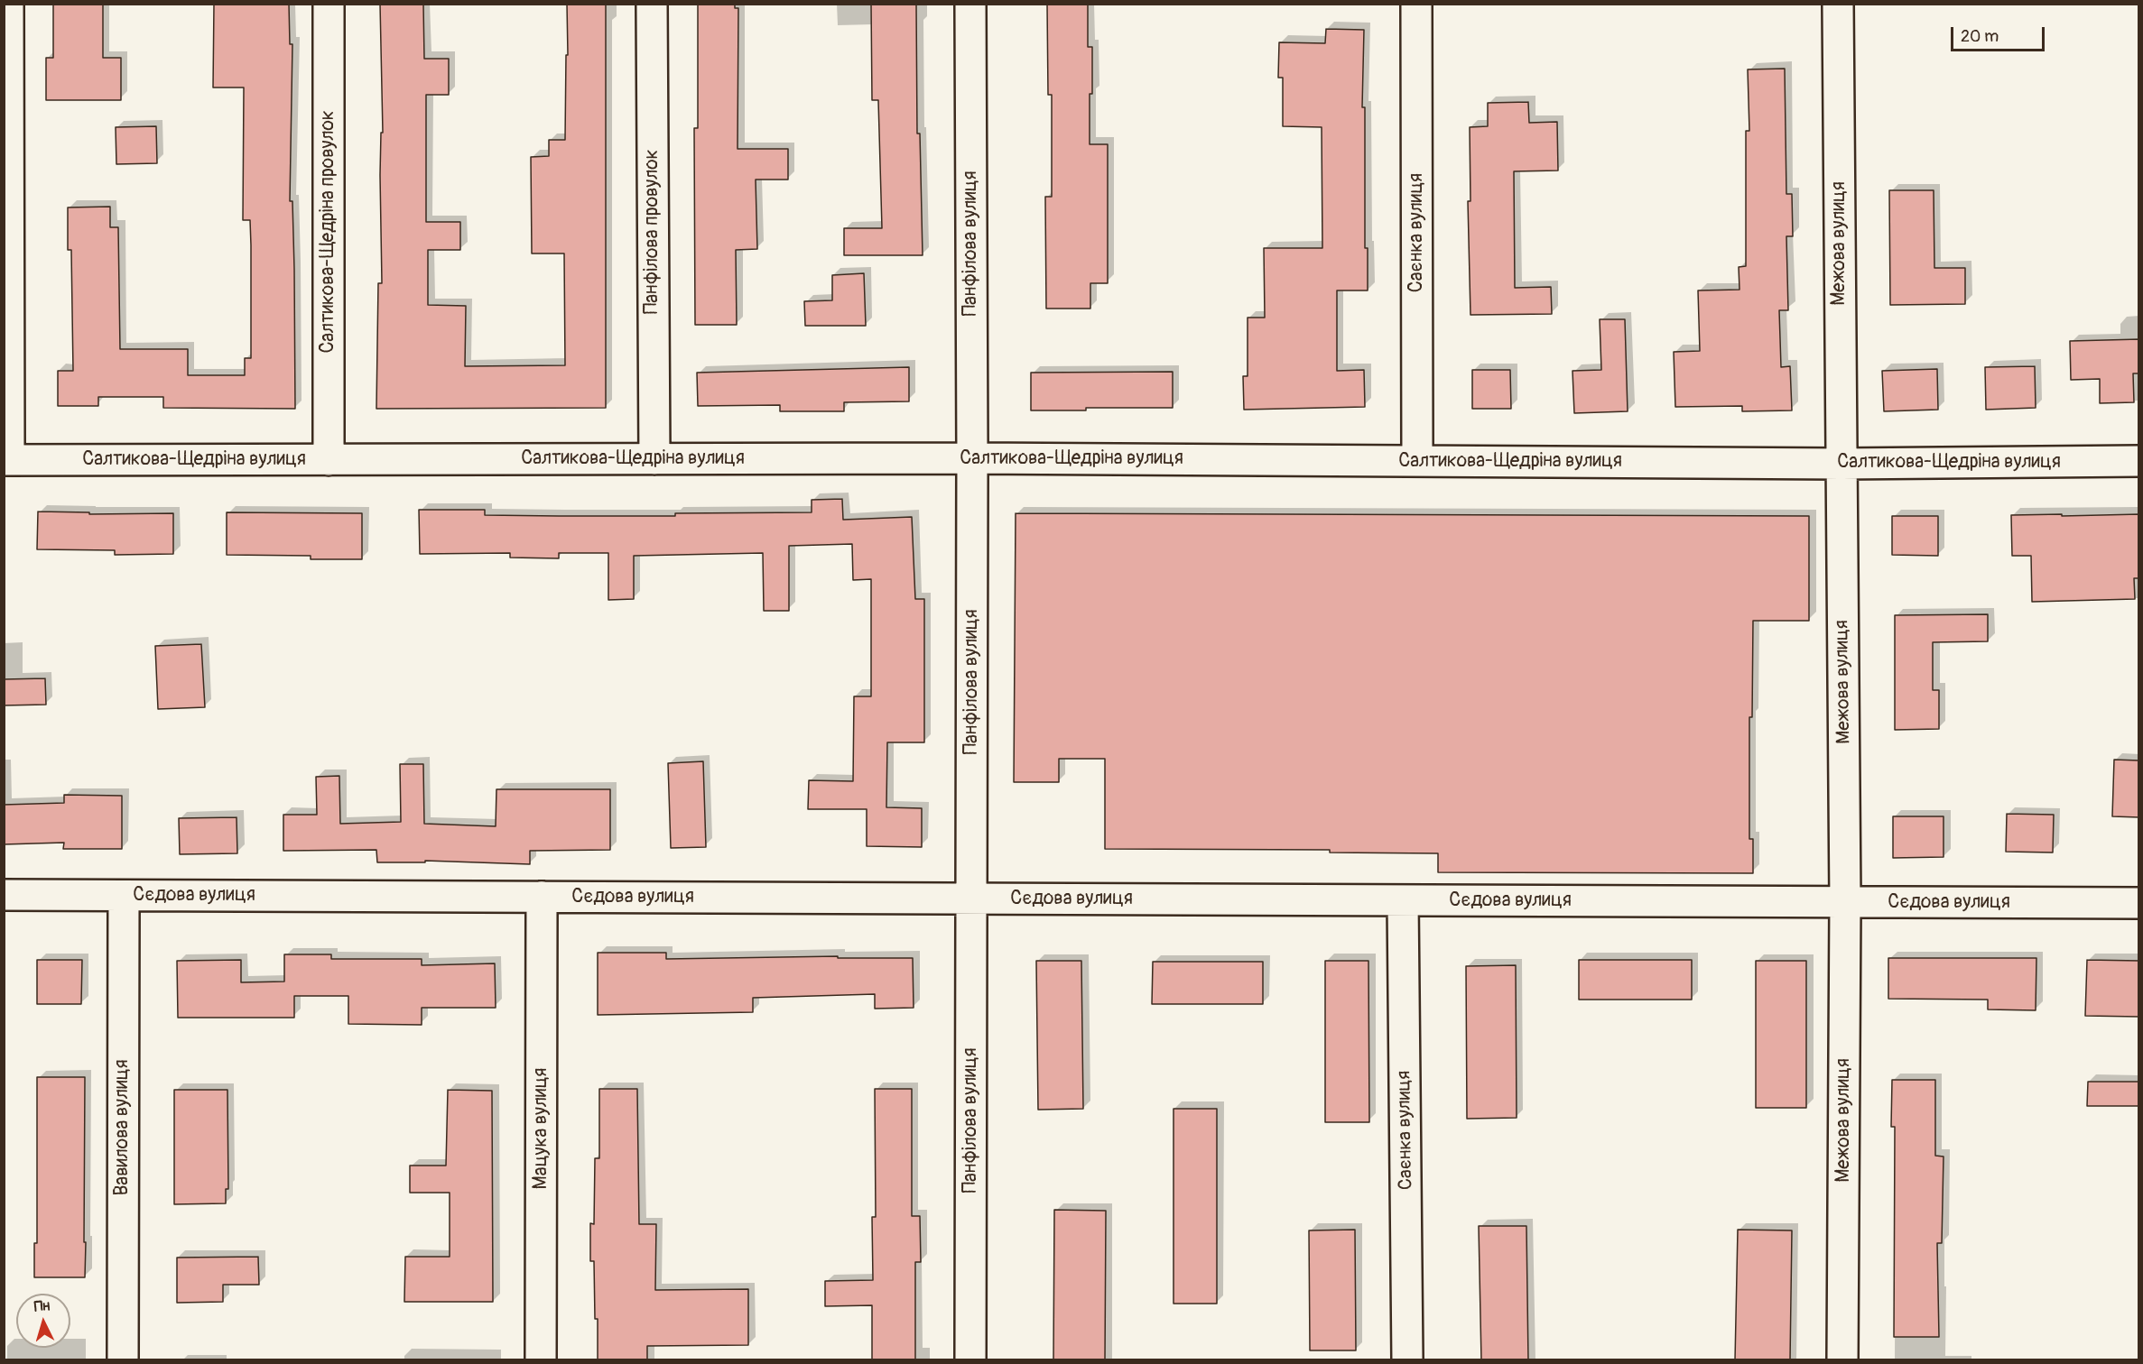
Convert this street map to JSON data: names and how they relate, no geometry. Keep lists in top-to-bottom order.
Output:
{
  "streets": {
    "street": [
      "Салтикова-Щедріна провулок",
      "Панфілова провулок",
      "Саєнка вулиця",
      "Панфілова вулиця",
      "Межова вулиця",
      "Салтикова-Щедріна вулиця",
      "Сєдова вулиця",
      "Вавилова вулиця",
      "Мацука вулиця"
    ]
  },
  "crossings": [
    ["Салтикова-Щедріна провулок", "Салтикова-Щедріна вулиця"],
    ["Панфілова провулок", "Салтикова-Щедріна вулиця"],
    ["Саєнка вулиця", "Салтикова-Щедріна вулиця"],
    ["Саєнка вулиця", "Сєдова вулиця"],
    ["Панфілова вулиця", "Салтикова-Щедріна вулиця"],
    ["Панфілова вулиця", "Сєдова вулиця"],
    ["Межова вулиця", "Салтикова-Щедріна вулиця"],
    ["Межова вулиця", "Сєдова вулиця"],
    ["Сєдова вулиця", "Вавилова вулиця"],
    ["Сєдова вулиця", "Мацука вулиця"]
  ],
  "scale_bar": "20 m",
  "north": "top"
}
